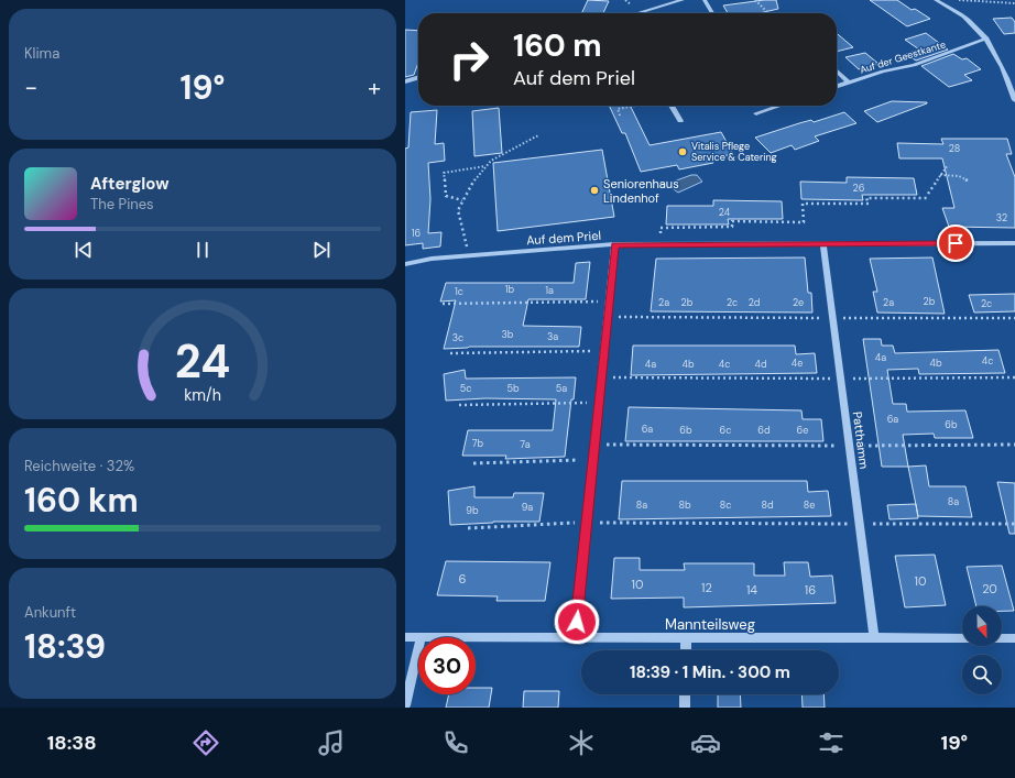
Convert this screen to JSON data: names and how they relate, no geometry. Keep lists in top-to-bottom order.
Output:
{
  "streets": {
    "street": [
      "Auf der Geestkante",
      "Auf dem Priel",
      "Patthamm",
      "Mannteilsweg"
    ]
  },
  "crossings": [
    ["Auf dem Priel", "Patthamm"],
    ["Patthamm", "Mannteilsweg"]
  ],
  "places": ["Vitalis Pflege Service & Catering", "Seniorenhaus Lindenhof"],
  "house_numbers": [
    "28",
    "26",
    "24",
    "32",
    "16",
    "1b",
    "1a",
    "1c",
    "2b",
    "2a",
    "2b",
    "2c",
    "2d",
    "2e",
    "2a",
    "2c",
    "3b",
    "3a",
    "3c",
    "4a",
    "4c",
    "4e",
    "4b",
    "4a",
    "4b",
    "4c",
    "4d",
    "5c",
    "5b",
    "5a",
    "6a",
    "6b",
    "6a",
    "6b",
    "6c",
    "6d",
    "6e",
    "7b",
    "7a",
    "8a",
    "8a",
    "8b",
    "8c",
    "8d",
    "8e",
    "9a",
    "9b",
    "6",
    "10",
    "10",
    "12",
    "20",
    "14",
    "16"
  ],
  "north": "bottom",
  "page": {
    "tile": [
      "Klima",
      ["Reichweite · 32%", "160 km"],
      ["Ankunft", "18:39"]
    ],
    "turn": ["160 m", "Auf dem Priel"],
    "heat": ["−", "19°", "+"],
    "song": ["Afterglow", "The Pines"],
    "limit": "30",
    "trip": "18:39 · 1 Min. · 300 m",
    "tabs": ["18:38", "19°"],
    "gauge": ["24", "km/h"]
  }
}
